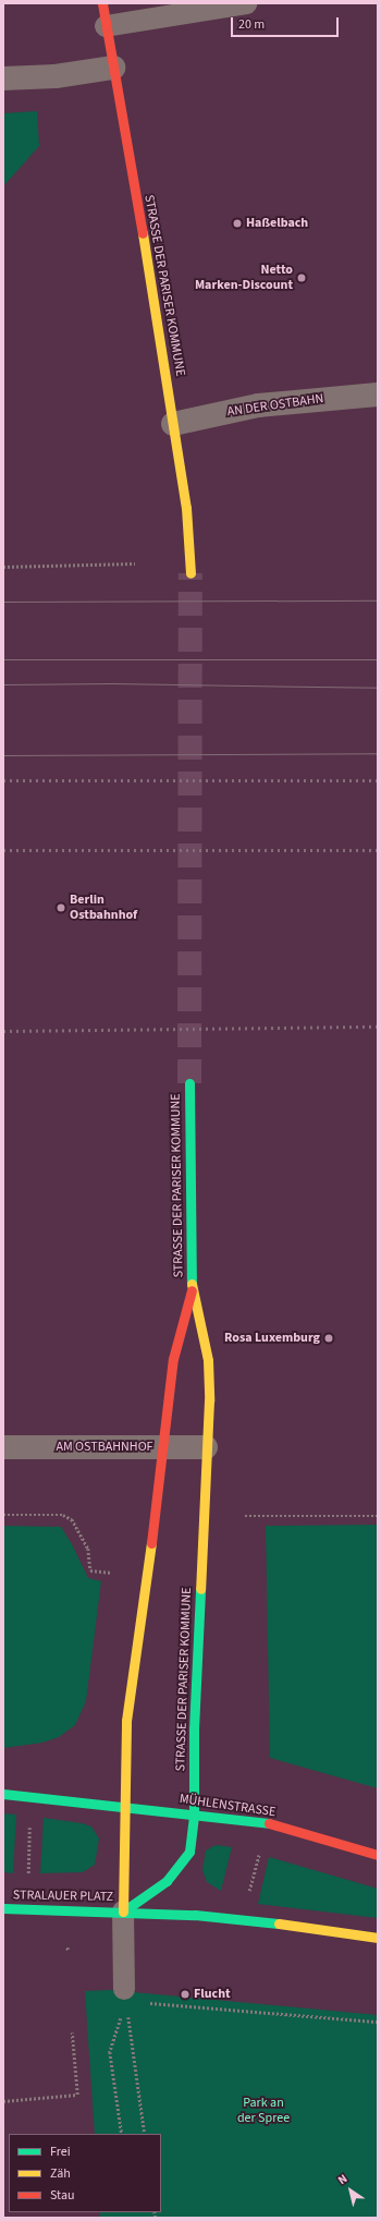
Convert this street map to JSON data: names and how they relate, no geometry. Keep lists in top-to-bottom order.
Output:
{
  "streets": {
    "street": [
      "STRASSE DER PARISER KOMMUNE",
      "AN DER OSTBAHN",
      "AM OSTBAHNHOF",
      "MÜHLENSTRASSE",
      "STRALAUER PLATZ"
    ]
  },
  "crossings": [
    ["STRASSE DER PARISER KOMMUNE", "AN DER OSTBAHN"],
    ["STRASSE DER PARISER KOMMUNE", "AM OSTBAHNHOF"],
    ["STRASSE DER PARISER KOMMUNE", "MÜHLENSTRASSE"],
    ["STRASSE DER PARISER KOMMUNE", "STRALAUER PLATZ"]
  ],
  "parks": ["Park an der Spree"],
  "places": [
    "Haßelbach",
    "Netto Marken-Discount",
    "Berlin Ostbahnhof",
    "Rosa Luxemburg",
    "Flucht"
  ],
  "legend": ["Frei", "Zäh", "Stau"],
  "scale_bar": "20 m",
  "north": "top left"
}
